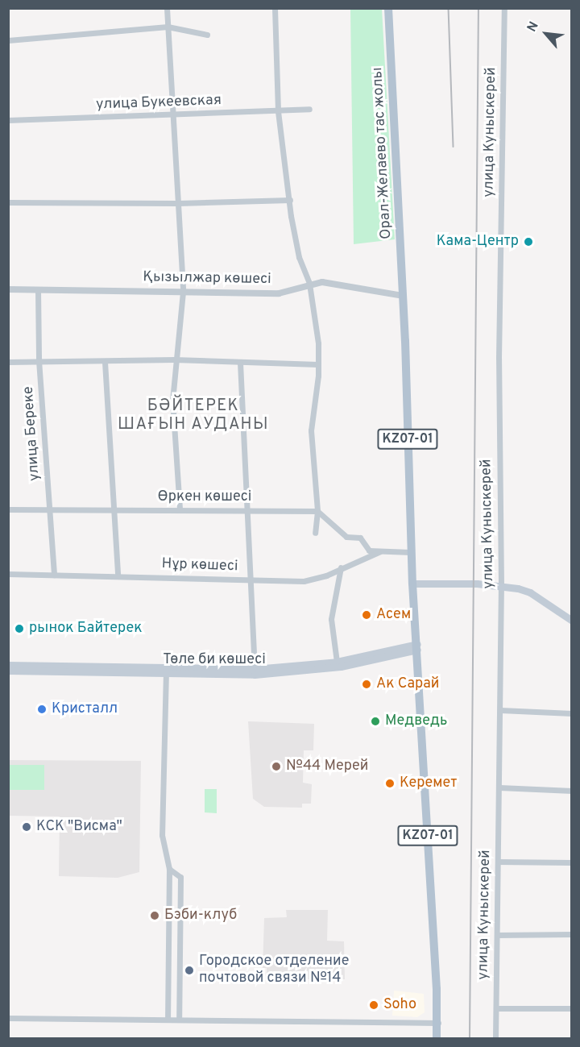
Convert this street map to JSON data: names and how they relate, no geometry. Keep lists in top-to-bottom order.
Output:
{
  "streets": {
    "main road": ["Орал-Желаево тас жолы", "KZ07-01", "Төле би көшесі"],
    "street": [
      "улица Букеевская",
      "улица Куныскерей",
      "Қызылжар көшесі",
      "улица Береке",
      "Өркен көшесі",
      "Нұр көшесі"
    ]
  },
  "crossings": [
    ["Орал-Желаево тас жолы", "Қызылжар көшесі"],
    ["Орал-Желаево тас жолы", "KZ07-01"],
    ["Қызылжар көшесі", "улица Береке"],
    ["Қызылжар көшесі", "KZ07-01"],
    ["улица Береке", "Өркен көшесі"],
    ["улица Береке", "Нұр көшесі"],
    ["KZ07-01", "Төле би көшесі"]
  ],
  "districts": ["БӘЙТЕРЕК ШАҒЫН АУДАНЫ"],
  "places": [
    "Кама-Центр",
    "Асем",
    "рынок Байтерек",
    "Ак Сарай",
    "Кристалл",
    "Медведь",
    "№44 Мерей",
    "Керемет",
    "КСК \"Висма\"",
    "Бэби-клуб",
    "Городское отделение почтовой связи №14",
    "Soho"
  ],
  "north": "top left"
}
